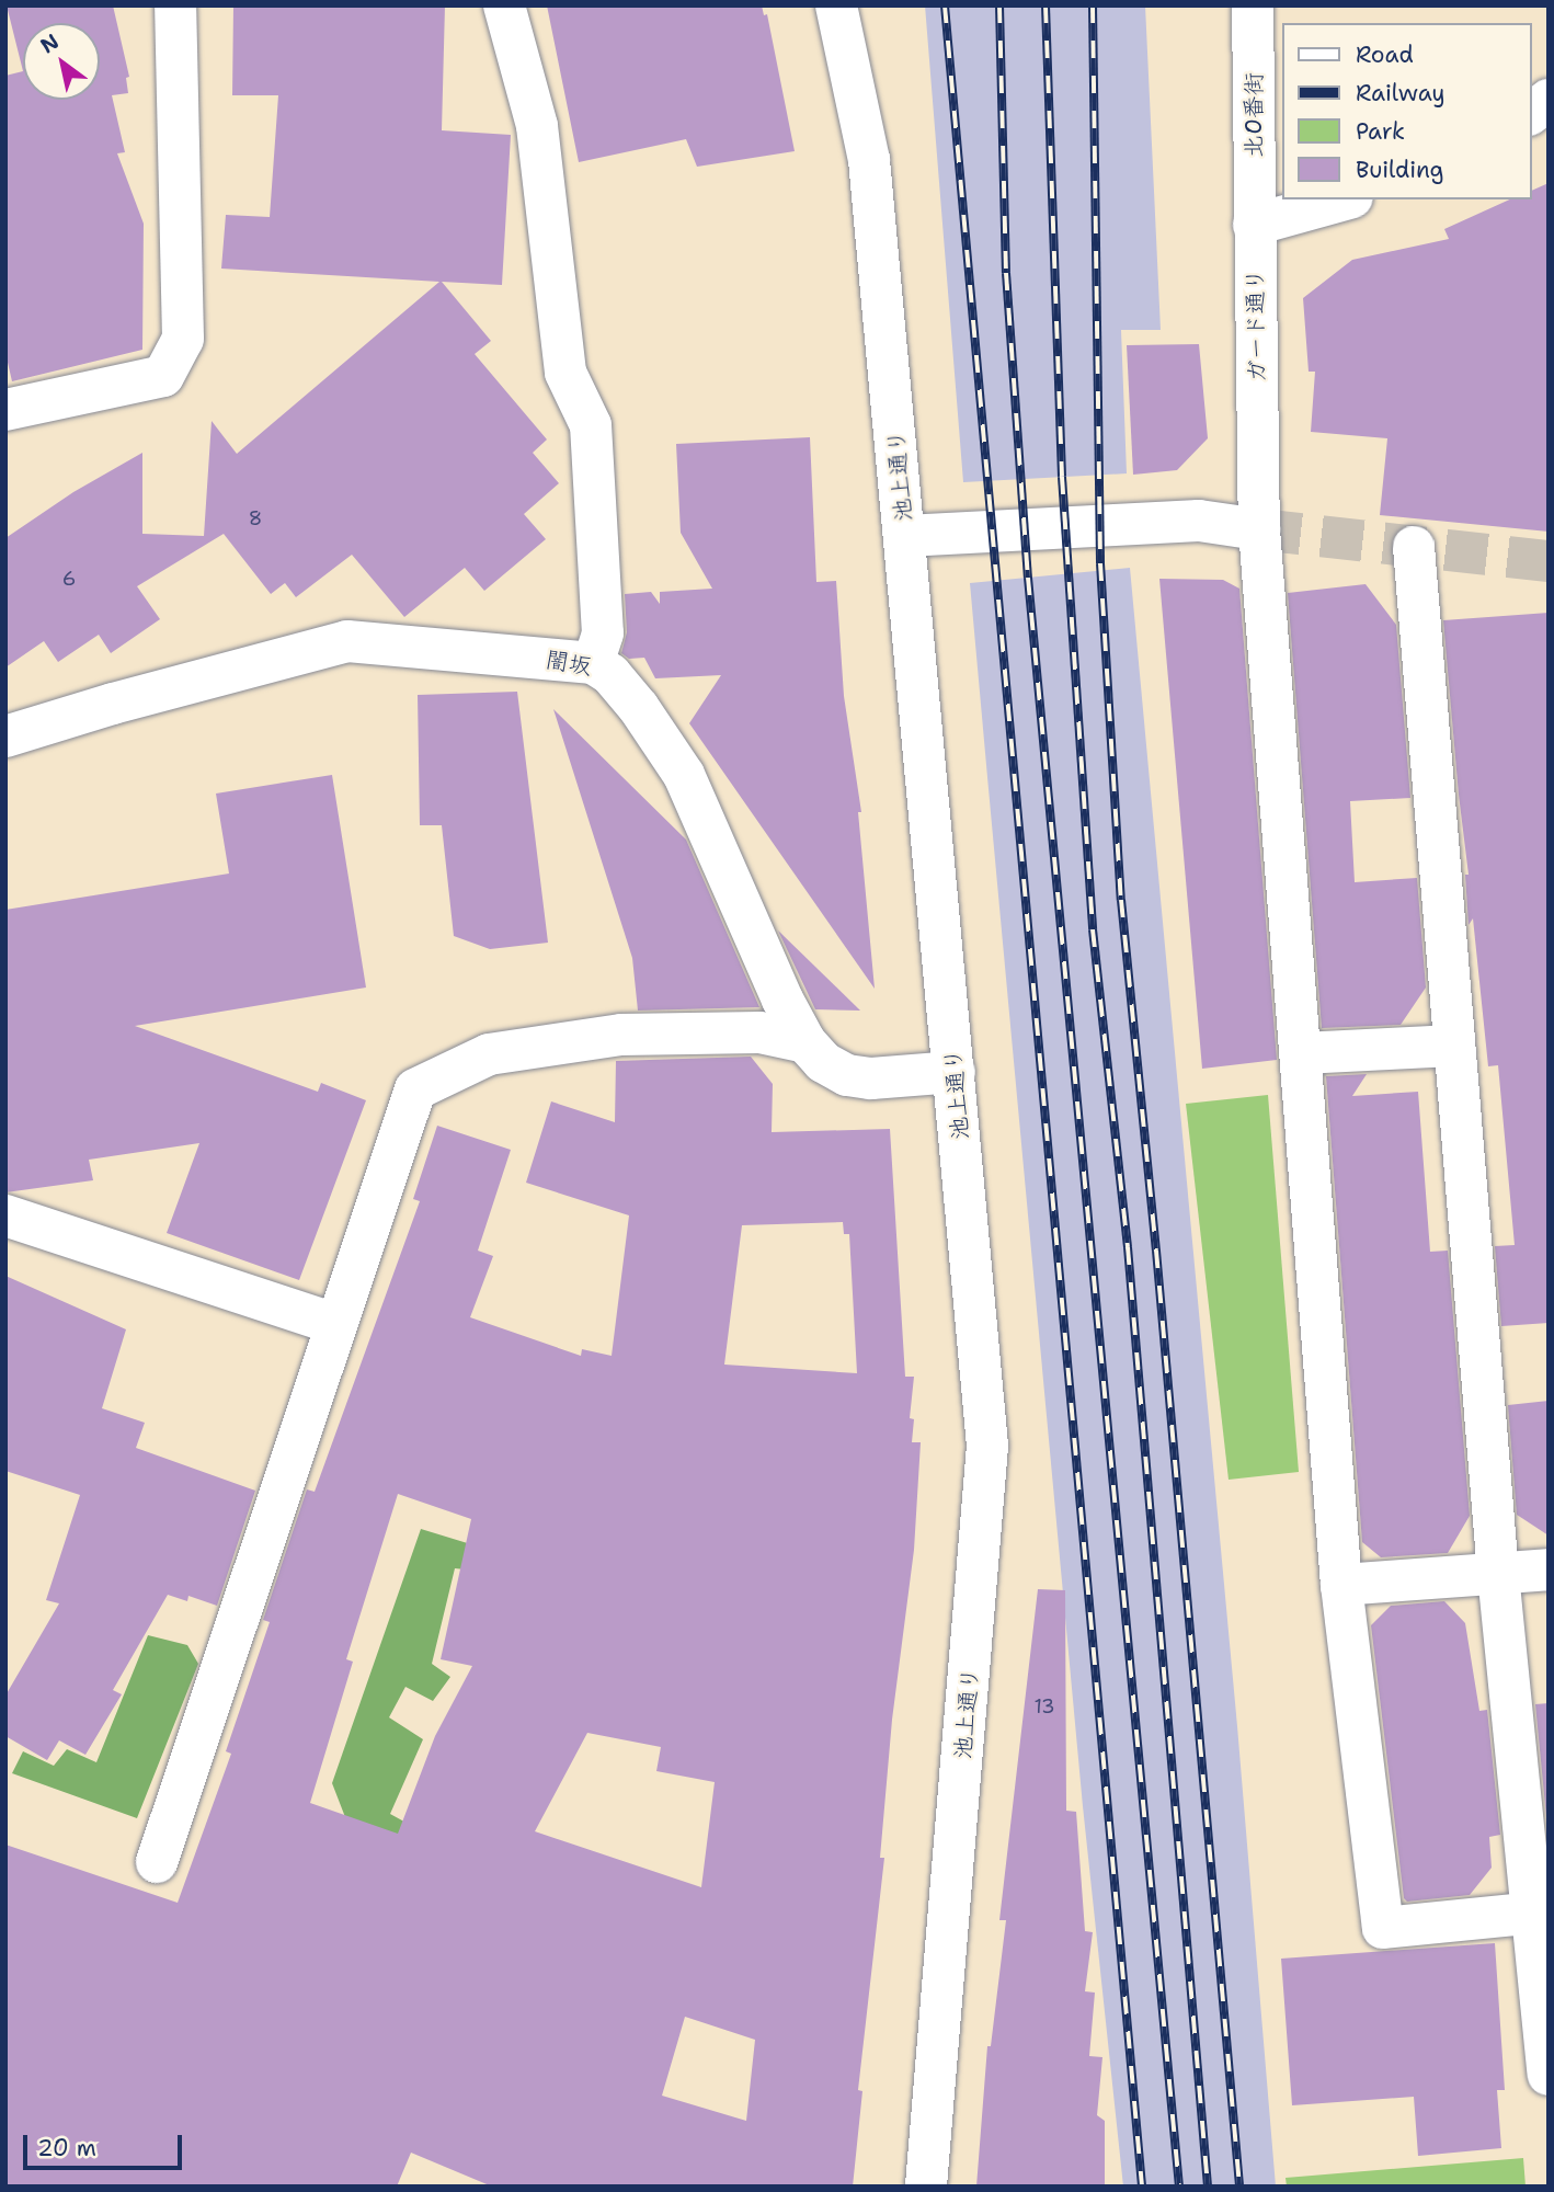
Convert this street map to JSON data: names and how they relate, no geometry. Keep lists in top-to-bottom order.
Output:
{
  "streets": {
    "street": [
      "北0番街",
      "ガード通り",
      "池上通り",
      "闇坂"
    ]
  },
  "crossings": [
    ["北0番街", "ガード通り"],
    ["池上通り", "闇坂"]
  ],
  "house_numbers": ["8", "6", "13"],
  "legend": [
    "Road",
    "Railway",
    "Park",
    "Building"
  ],
  "scale_bar": "20 m",
  "north": "top left"
}
